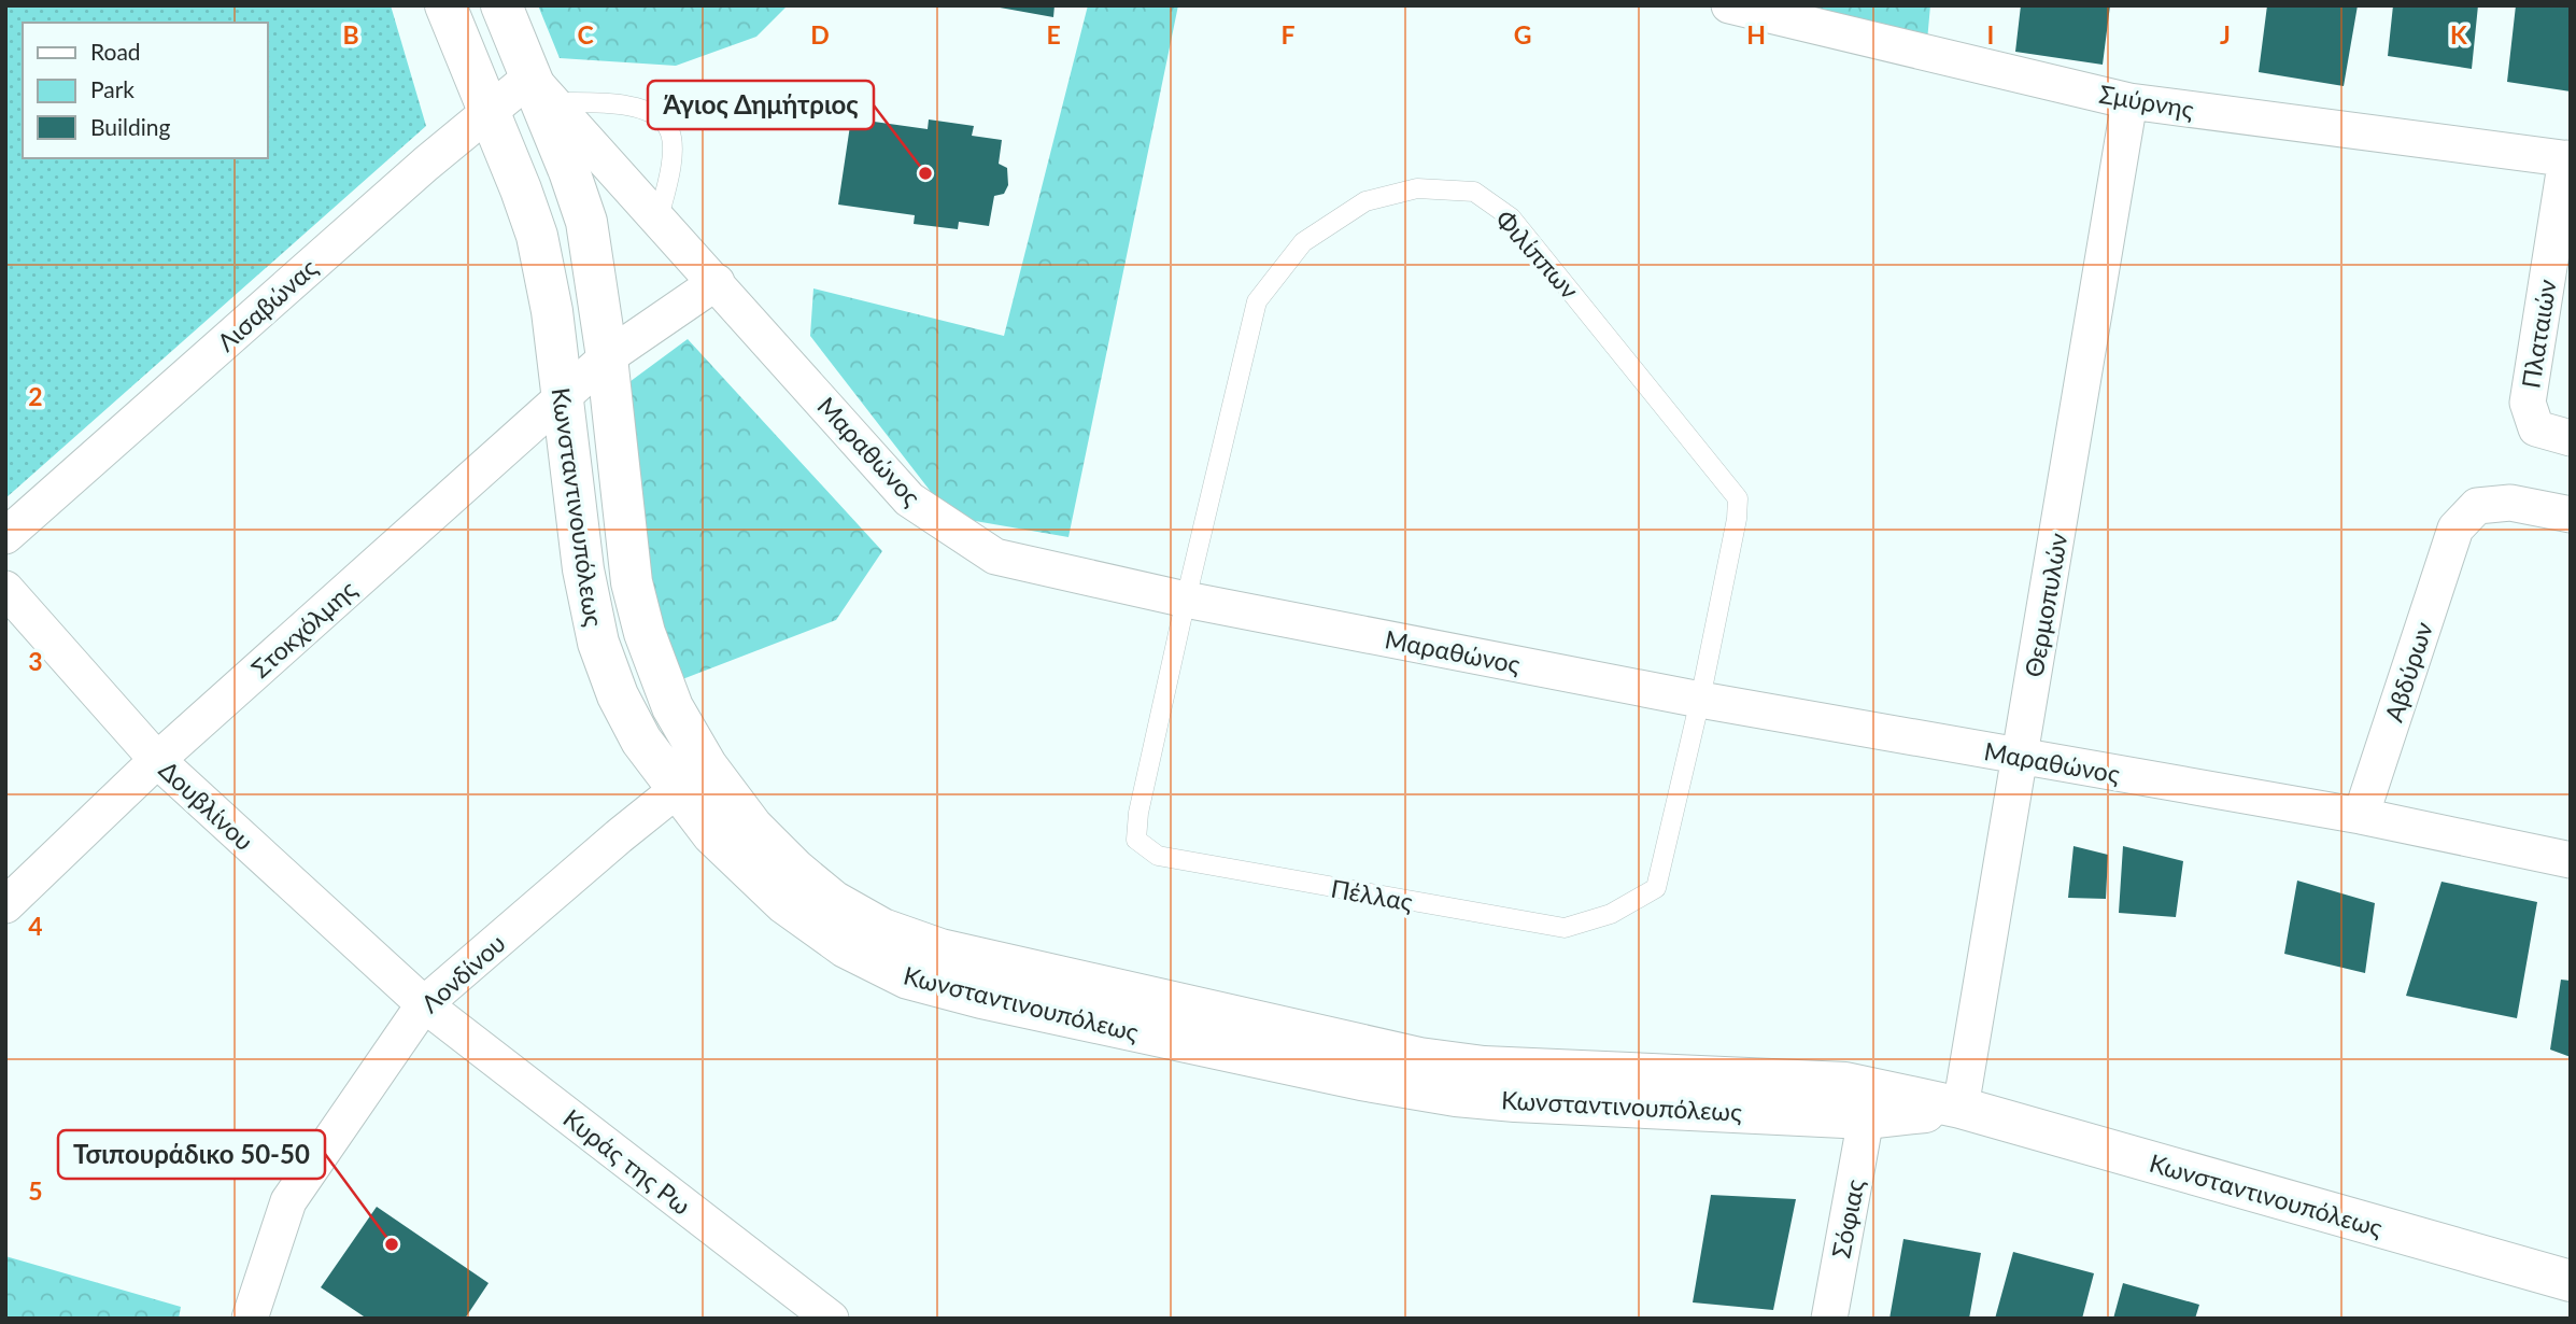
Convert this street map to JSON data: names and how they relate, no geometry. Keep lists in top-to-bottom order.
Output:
{
  "streets": {
    "main road": ["Κωνσταντινουπόλεως"],
    "street": [
      "Σμύρνης",
      "Λισαβώνας",
      "Πλαταιών",
      "Μαραθώνος",
      "Θερμοπυλών",
      "Στοκχόλμης",
      "Αβδύρων",
      "Δουβλίνου",
      "Λονδίνου",
      "Κυράς της Ρω",
      "Σόφιας"
    ],
    "lane": ["Φιλίππων", "Πέλλας"]
  },
  "crossings": [
    ["Σμύρνης", "Πλαταιών"],
    ["Σμύρνης", "Θερμοπυλών"],
    ["Φιλίππων", "Μαραθώνος"],
    ["Φιλίππων", "Πέλλας"],
    ["Λισαβώνας", "Μαραθώνος"],
    ["Λισαβώνας", "Κωνσταντινουπόλεως"],
    ["Μαραθώνος", "Κωνσταντινουπόλεως"],
    ["Μαραθώνος", "Θερμοπυλών"],
    ["Μαραθώνος", "Στοκχόλμης"],
    ["Μαραθώνος", "Αβδύρων"],
    ["Μαραθώνος", "Πέλλας"],
    ["Κωνσταντινουπόλεως", "Θερμοπυλών"],
    ["Κωνσταντινουπόλεως", "Στοκχόλμης"],
    ["Κωνσταντινουπόλεως", "Λονδίνου"],
    ["Κωνσταντινουπόλεως", "Σόφιας"],
    ["Στοκχόλμης", "Δουβλίνου"],
    ["Δουβλίνου", "Λονδίνου"],
    ["Δουβλίνου", "Κυράς της Ρω"],
    ["Λονδίνου", "Κυράς της Ρω"]
  ],
  "places": ["Άγιος Δημήτριος", "Τσιπουράδικο 50-50"],
  "legend": ["Road", "Park", "Building"],
  "grid": {
    "columns": [
      "B",
      "C",
      "D",
      "E",
      "F",
      "G",
      "H",
      "I",
      "J",
      "K"
    ],
    "rows": [
      "2",
      "3",
      "4",
      "5"
    ]
  }
}
